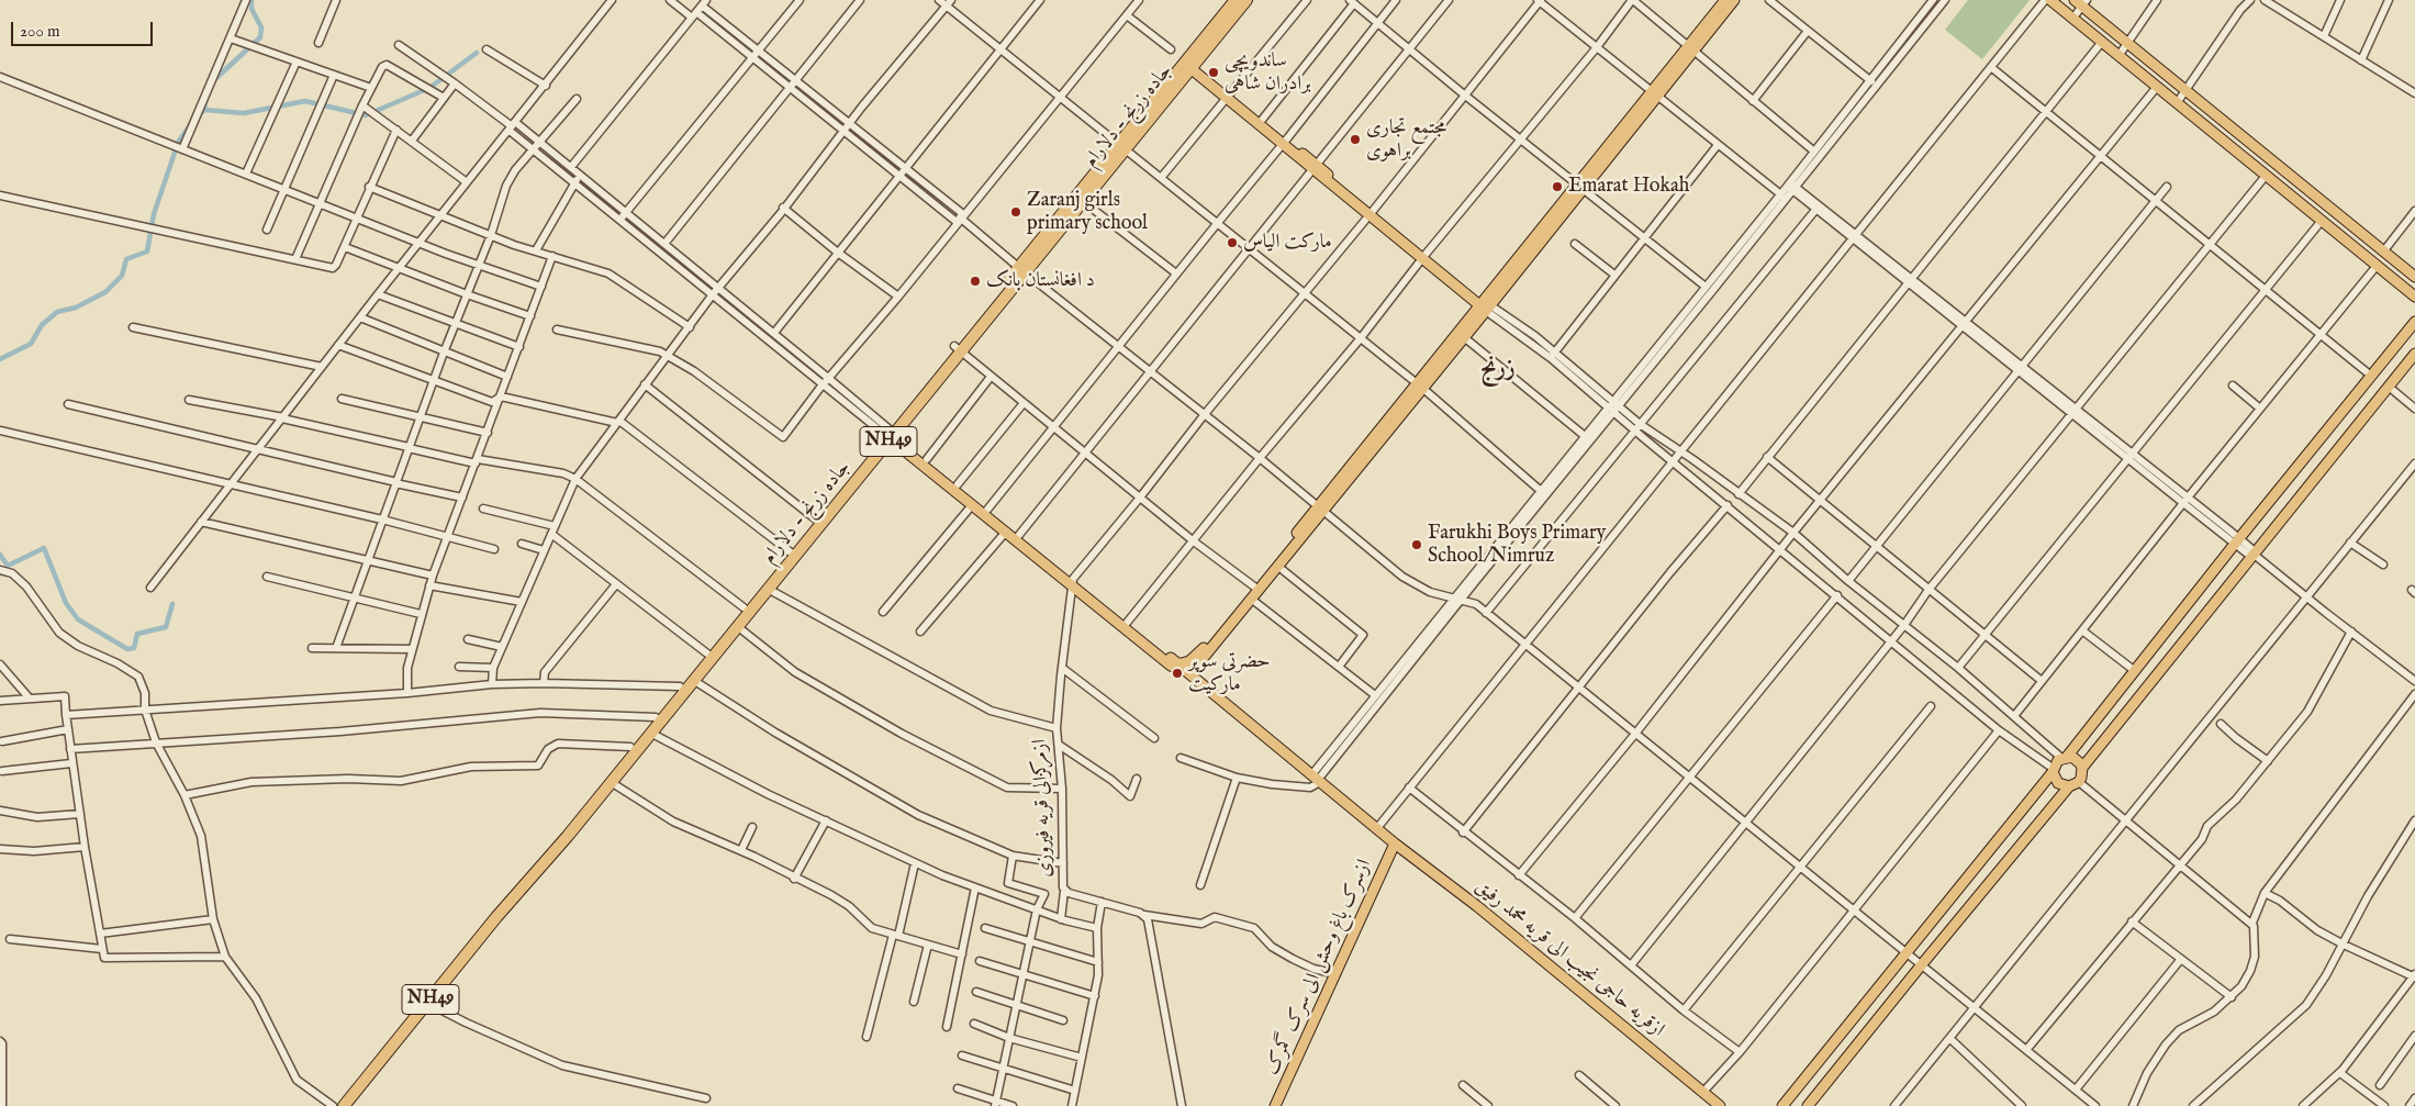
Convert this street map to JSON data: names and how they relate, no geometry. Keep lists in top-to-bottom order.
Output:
{
  "streets": {
    "highway": ["جاده زرنج - دلارام", "NH49"],
    "main road": ["ازقریه حاجی نجیب الی قریه محمد رفیق", "ازسرک باغ وحش الی سرک گمرک"],
    "street": ["ازمرکزالی قریه فیروزی"]
  },
  "crossings": [
    ["ازمرکزالی قریه فیروزی", "ازسرک باغ وحش الی سرک گمرک"],
    ["ازقریه حاجی نجیب الی قریه محمد رفیق", "ازسرک باغ وحش الی سرک گمرک"]
  ],
  "districts": ["زرنج"],
  "places": [
    "ساندویچی برادران شاهی",
    "مجتمع تجاری براهوی",
    "Emarat Hokah",
    "Zaranj girls primary school",
    "مارکت الیاس",
    "د افغانستان بانک",
    "Farukhi Boys Primary School/Nimruz",
    "حضرتی سوپر مارکیت"
  ],
  "scale_bar": "200 m"
}
